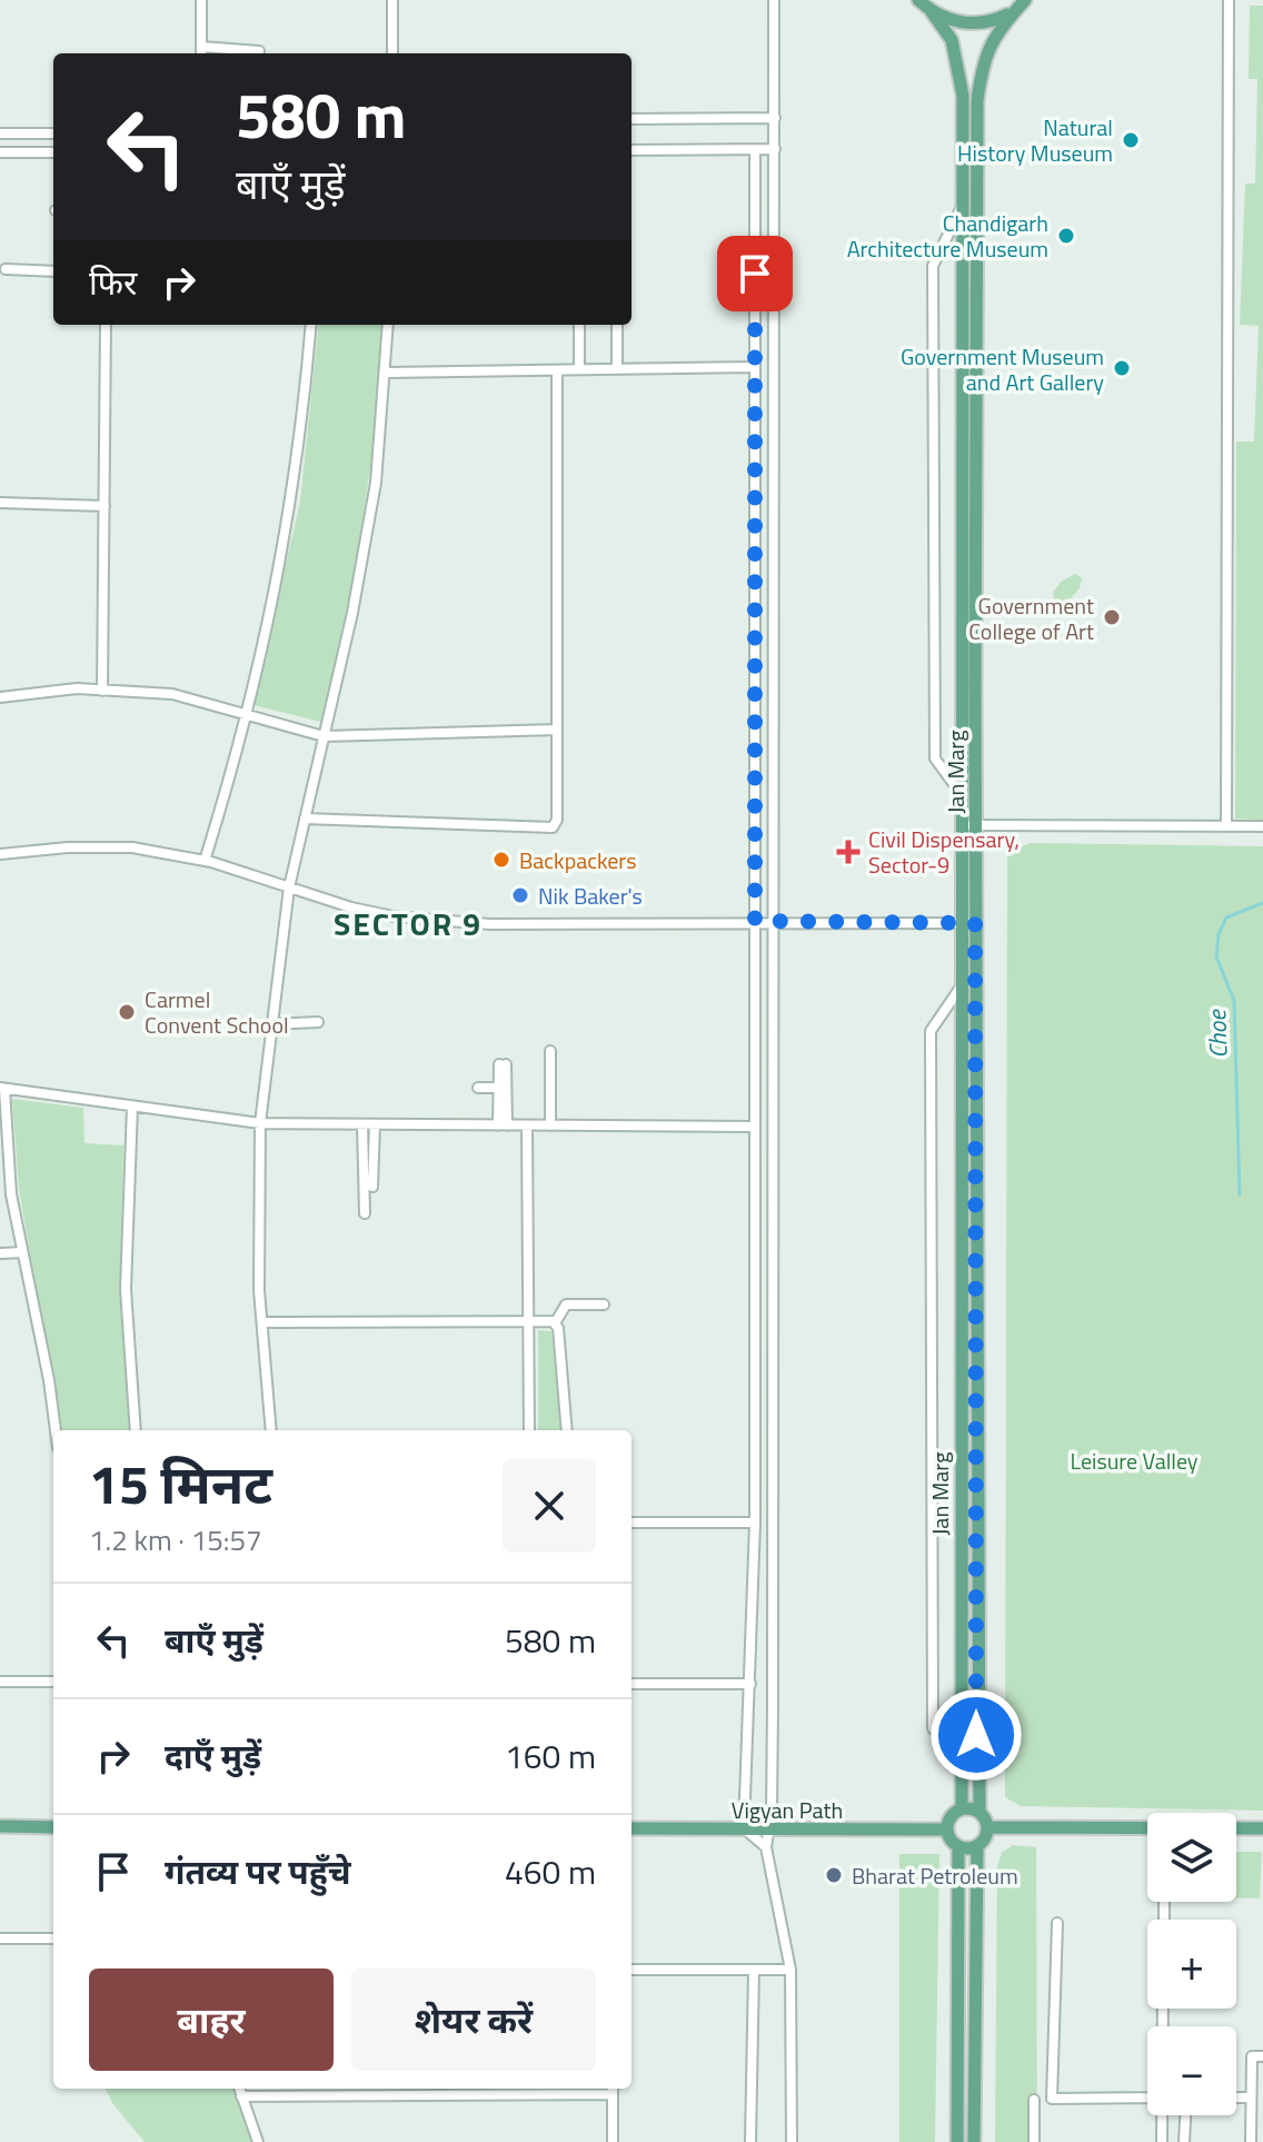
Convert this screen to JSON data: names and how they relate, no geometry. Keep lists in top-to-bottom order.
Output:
{
  "streets": {
    "main road": ["Jan Marg", "Vigyan Path"]
  },
  "crossings": [
    ["Jan Marg", "Vigyan Path"]
  ],
  "districts": ["SECTOR 9"],
  "water": ["Choe"],
  "parks": ["Leisure Valley"],
  "places": {
    "other": [
      "Natural History Museum",
      "Chandigarh Architecture Museum",
      "Government Museum and Art Gallery",
      "Government College of Art",
      "Backpackers",
      "Nik Baker's",
      "Carmel Convent School",
      "Bharat Petroleum"
    ],
    "health": ["Civil Dispensary, Sector-9"]
  },
  "page": {
    "turn": ["580 m", "बाएँ मुड़ें"],
    "then": "फिर",
    "heading": ["15 मिनट", "1.2 km · 15:57"],
    "list": [
      {
        "name": "बाएँ मुड़ें",
        "value": "580 m"
      },
      {
        "name": "दाएँ मुड़ें",
        "value": "160 m"
      },
      {
        "name": "गंतव्य पर पहुँचे",
        "value": "460 m"
      }
    ],
    "map_buttons": ["+", "−"],
    "buttons": ["बाहर", "शेयर करें"]
  }
}
